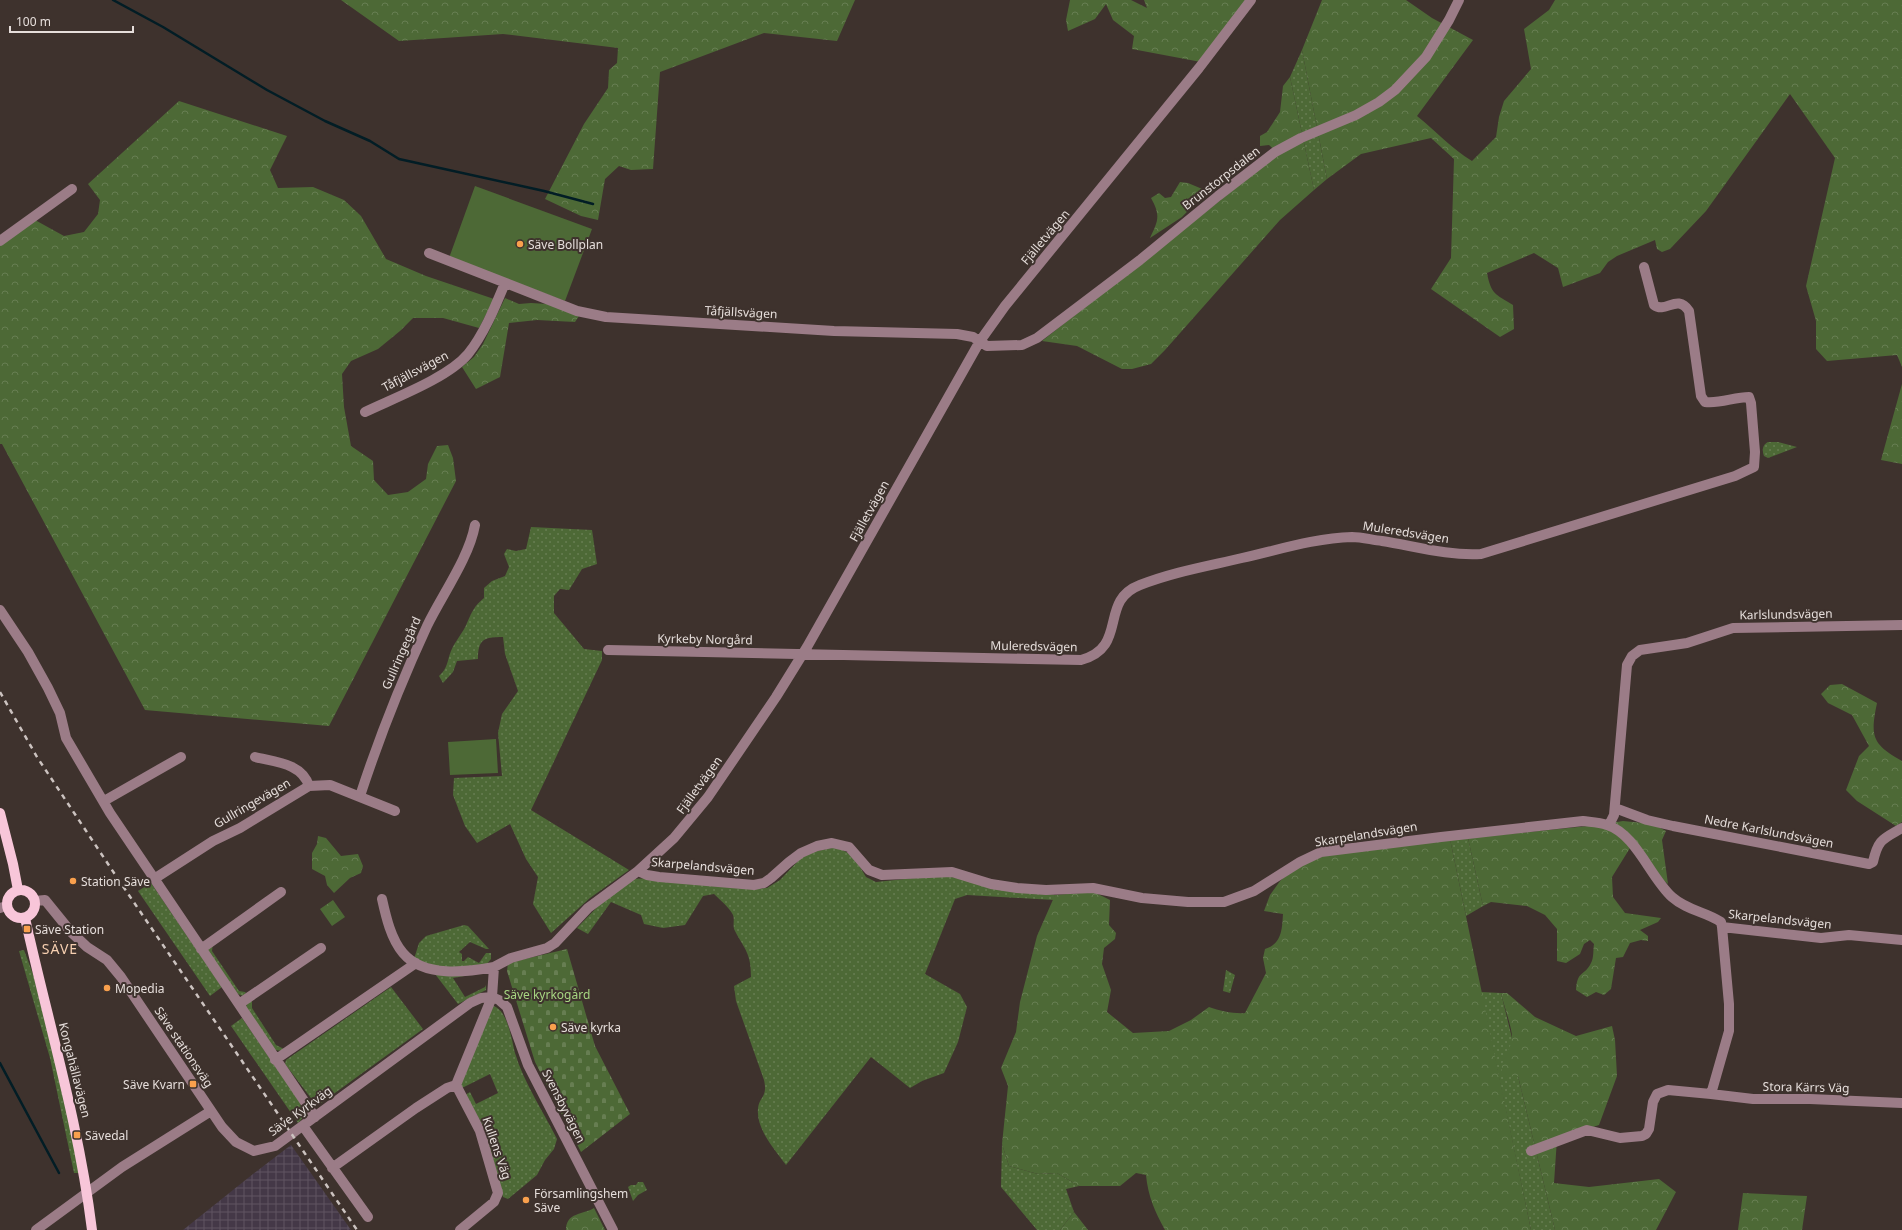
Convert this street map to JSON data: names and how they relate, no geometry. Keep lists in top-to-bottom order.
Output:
{
  "streets": {
    "main road": ["Kongahällavägen"],
    "street": [
      "Brunstorpsdalen",
      "Fjälletvägen",
      "Tåfjällsvägen",
      "Muleredsvägen",
      "Karlslundsvägen",
      "Kyrkeby Norgård",
      "Gullringegård",
      "Gullringevägen",
      "Nedre Karlslundsvägen",
      "Skarpelandsvägen",
      "Säve stationsväg",
      "Stora Kärrs Väg",
      "Svensbyvägen",
      "Säve Kyrkväg",
      "Kullens Väg"
    ]
  },
  "crossings": [
    ["Brunstorpsdalen", "Fjälletvägen"],
    ["Brunstorpsdalen", "Tåfjällsvägen"],
    ["Fjälletvägen", "Tåfjällsvägen"],
    ["Fjälletvägen", "Muleredsvägen"],
    ["Fjälletvägen", "Kyrkeby Norgård"],
    ["Fjälletvägen", "Skarpelandsvägen"],
    ["Muleredsvägen", "Kyrkeby Norgård"],
    ["Karlslundsvägen", "Nedre Karlslundsvägen"],
    ["Karlslundsvägen", "Skarpelandsvägen"],
    ["Säve stationsväg", "Kongahällavägen"],
    ["Säve stationsväg", "Säve Kyrkväg"],
    ["Svensbyvägen", "Säve Kyrkväg"]
  ],
  "districts": ["SÄVE"],
  "parks": ["Säve kyrkogård"],
  "places": {
    "other": [
      "Säve Bollplan",
      "Station Säve",
      "Mopedia",
      "Säve kyrka",
      "Församlingshem Säve"
    ],
    "transit": ["Säve Station", "Säve Kvarn", "Sävedal"]
  },
  "scale_bar": "100 m"
}
